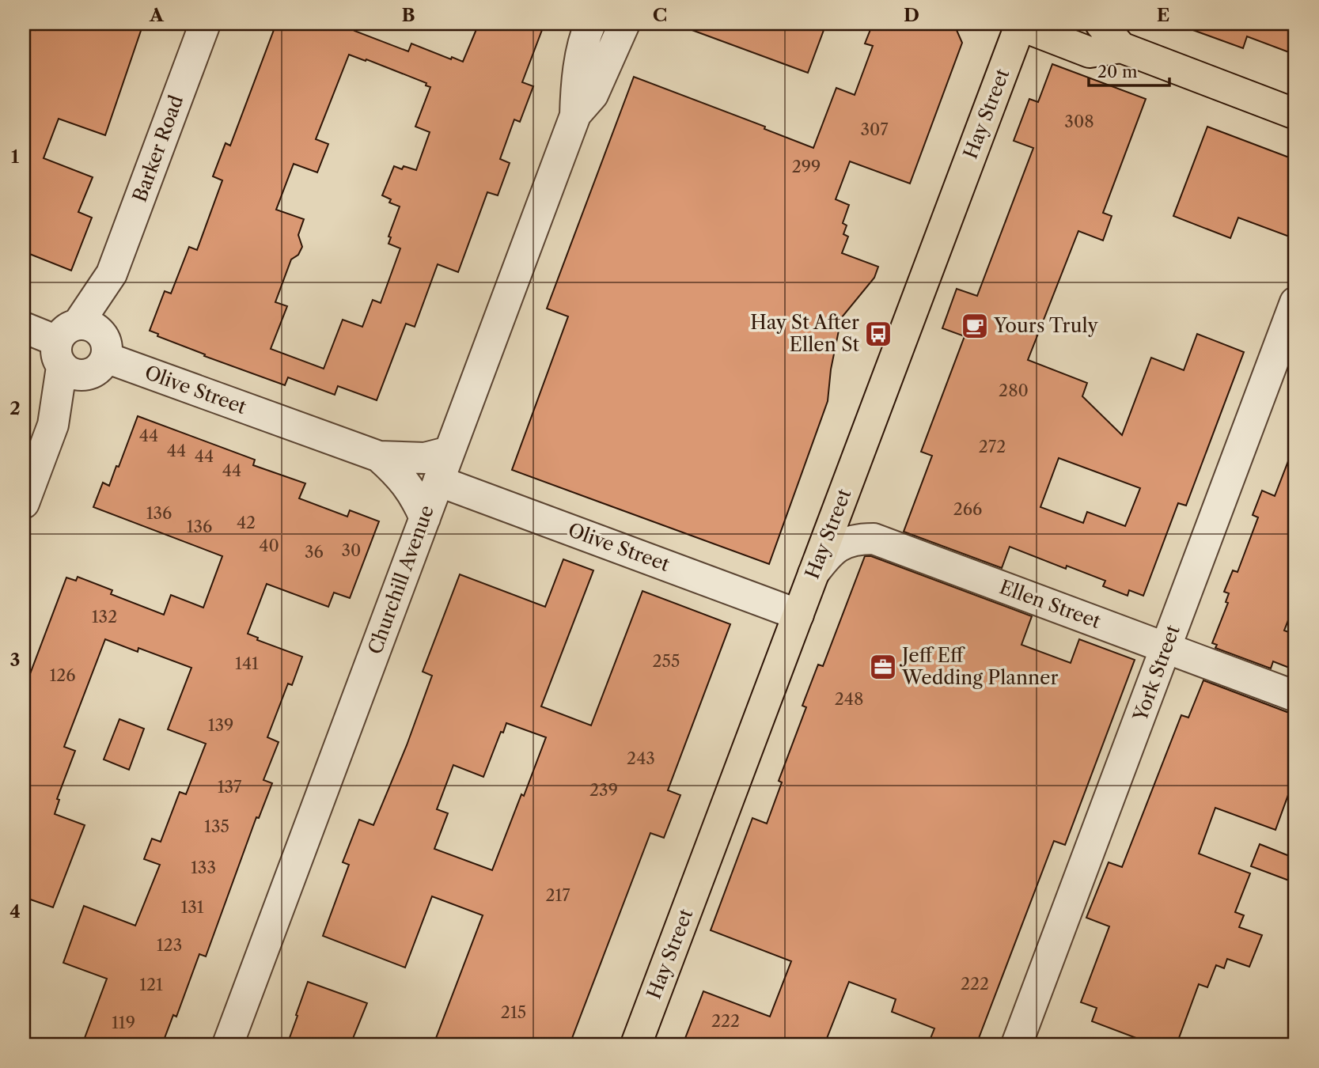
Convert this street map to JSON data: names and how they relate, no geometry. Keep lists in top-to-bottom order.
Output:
{
  "streets": {
    "main road": ["Hay Street"],
    "street": [
      "Barker Road",
      "Olive Street",
      "Churchill Avenue",
      "Ellen Street",
      "York Street"
    ]
  },
  "crossings": [
    ["Hay Street", "Olive Street"],
    ["Hay Street", "Ellen Street"],
    ["Barker Road", "Olive Street"],
    ["Olive Street", "Churchill Avenue"],
    ["Ellen Street", "York Street"]
  ],
  "places": {
    "cafe": ["Yours Truly"],
    "bus stop": ["Hay St After Ellen St"],
    "office": ["Jeff Eff Wedding Planner"]
  },
  "house_numbers": [
    "308",
    "307",
    "299",
    "280",
    "44",
    "272",
    "44",
    "44",
    "44",
    "266",
    "136",
    "42",
    "136",
    "40",
    "30",
    "36",
    "132",
    "255",
    "141",
    "126",
    "248",
    "139",
    "243",
    "137",
    "239",
    "135",
    "133",
    "217",
    "131",
    "123",
    "222",
    "121",
    "215",
    "222",
    "119"
  ],
  "scale_bar": "20 m",
  "grid": {
    "columns": [
      "A",
      "B",
      "C",
      "D",
      "E"
    ],
    "rows": [
      "1",
      "2",
      "3",
      "4"
    ]
  }
}
